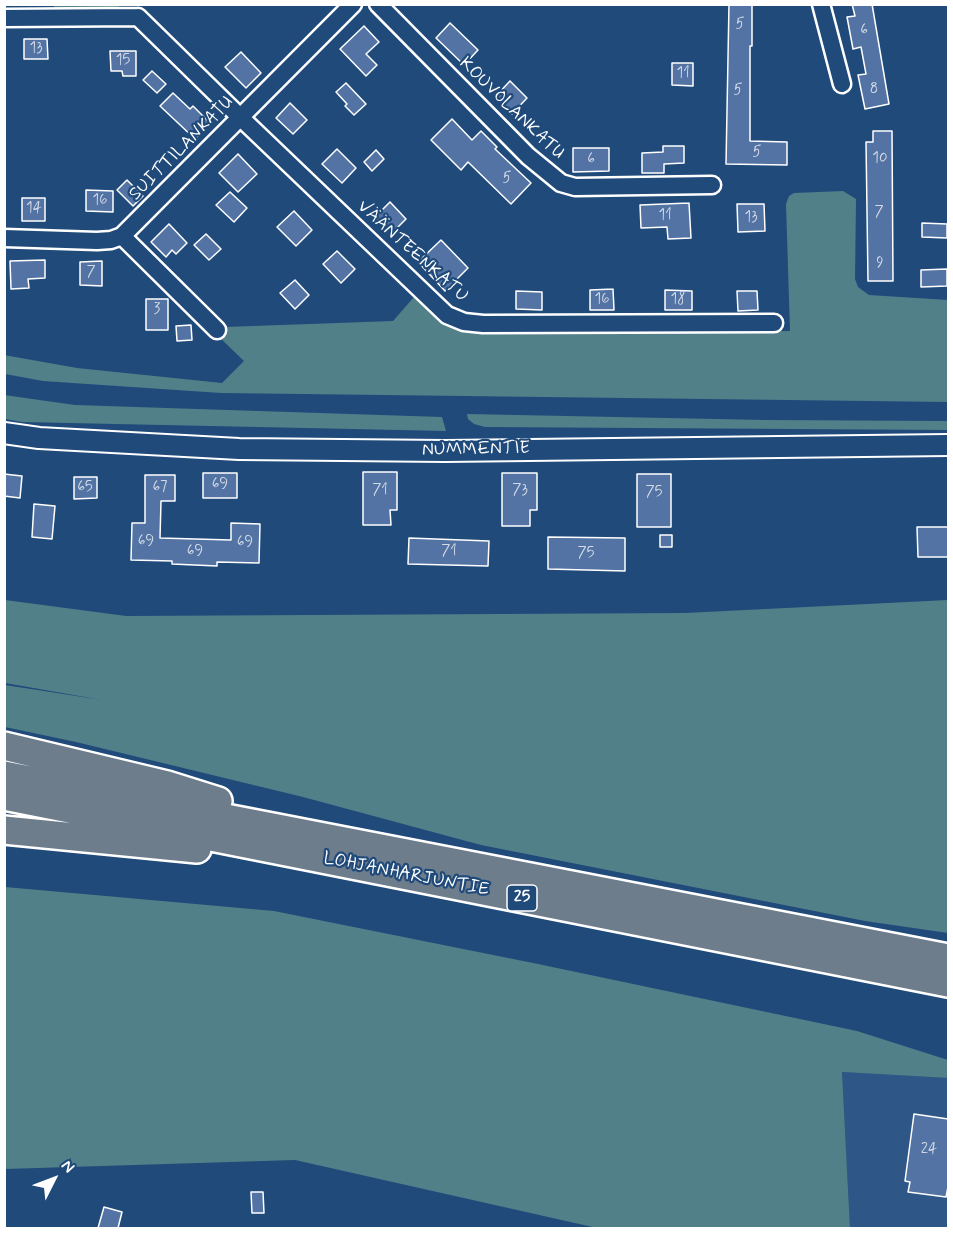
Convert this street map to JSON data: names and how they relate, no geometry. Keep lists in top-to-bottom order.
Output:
{
  "streets": {
    "highway": ["LOHJANHARJUNTIE", "25"],
    "street": [
      "KOUVOLANKATU",
      "SUITTILANKATU",
      "VÄÄNTEENKATU",
      "NUMMENTIE"
    ]
  },
  "crossings": [
    ["SUITTILANKATU", "VÄÄNTEENKATU"]
  ],
  "house_numbers": [
    "5",
    "6",
    "13",
    "15",
    "11",
    "8",
    "5",
    "5",
    "10",
    "6",
    "5",
    "16",
    "14",
    "7",
    "11",
    "13",
    "9",
    "7",
    "16",
    "18",
    "3",
    "69",
    "65",
    "67",
    "71",
    "73",
    "75",
    "69",
    "69",
    "69",
    "71",
    "75",
    "24"
  ],
  "north": "top right"
}
